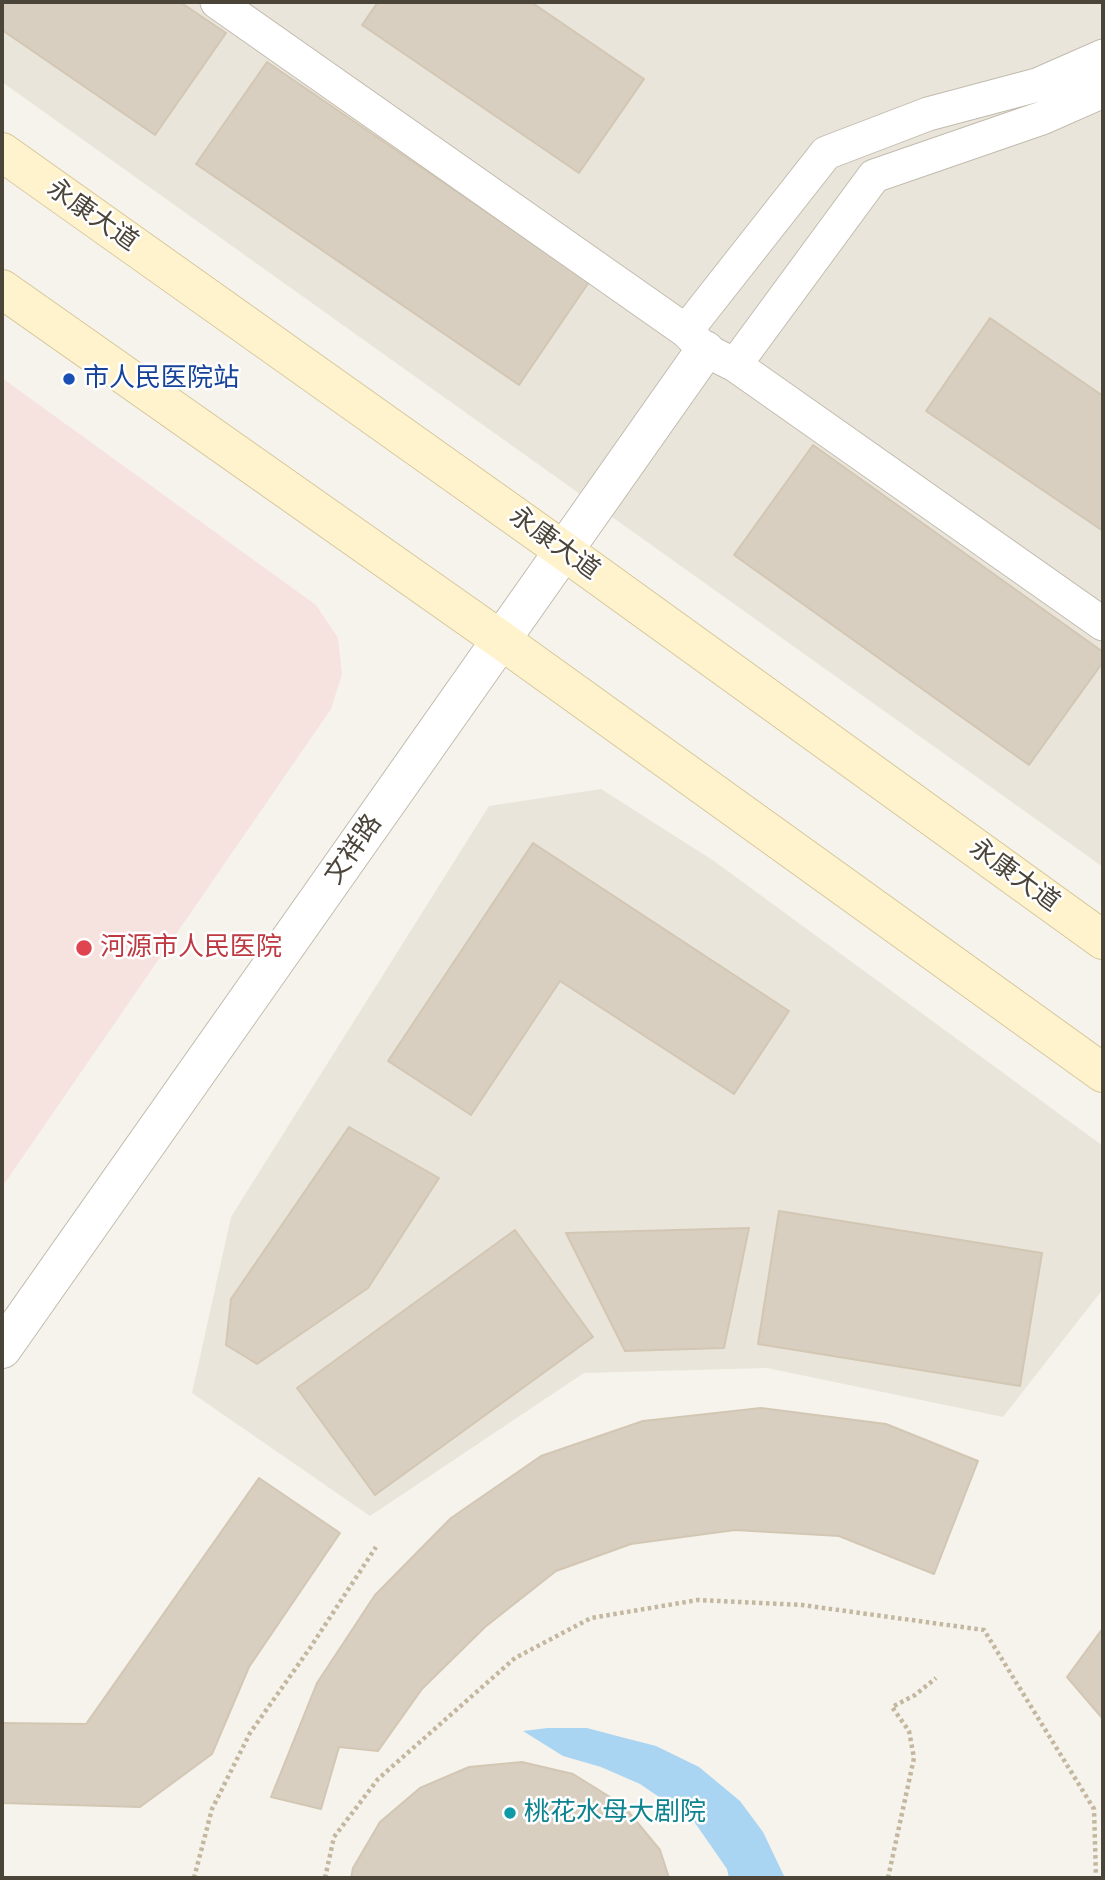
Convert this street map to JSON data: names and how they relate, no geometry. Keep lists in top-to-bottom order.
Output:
{
  "streets": {
    "main road": ["永康大道"],
    "street": ["文祥路"]
  },
  "crossings": [
    ["永康大道", "文祥路"]
  ],
  "places": ["市人民医院站", "河源市人民医院", "桃花水母大剧院"]
}
